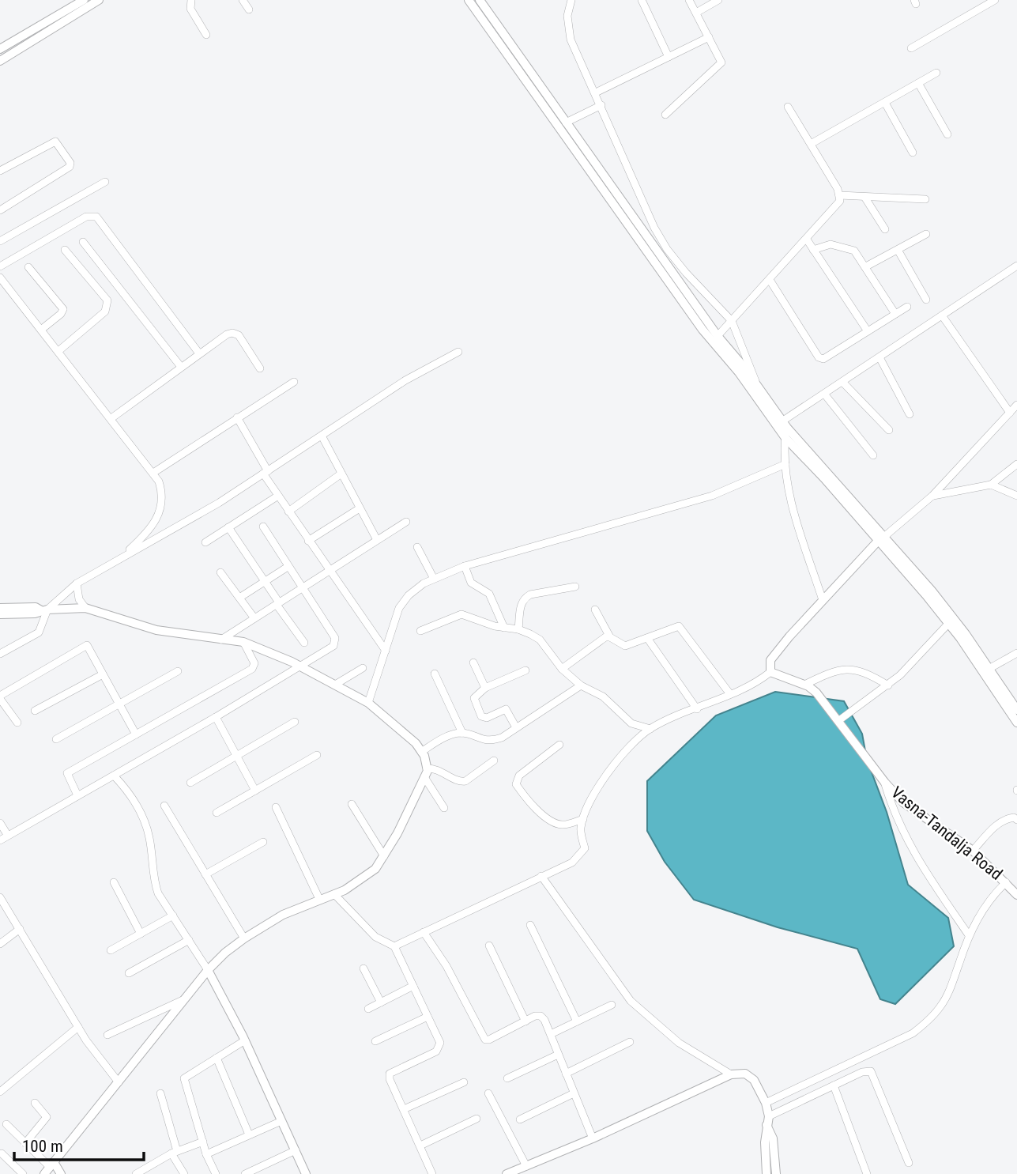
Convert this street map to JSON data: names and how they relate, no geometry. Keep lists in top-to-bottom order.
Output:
{
  "streets": {
    "street": ["Vasna-Tandalja Road"]
  },
  "scale_bar": "100 m"
}
